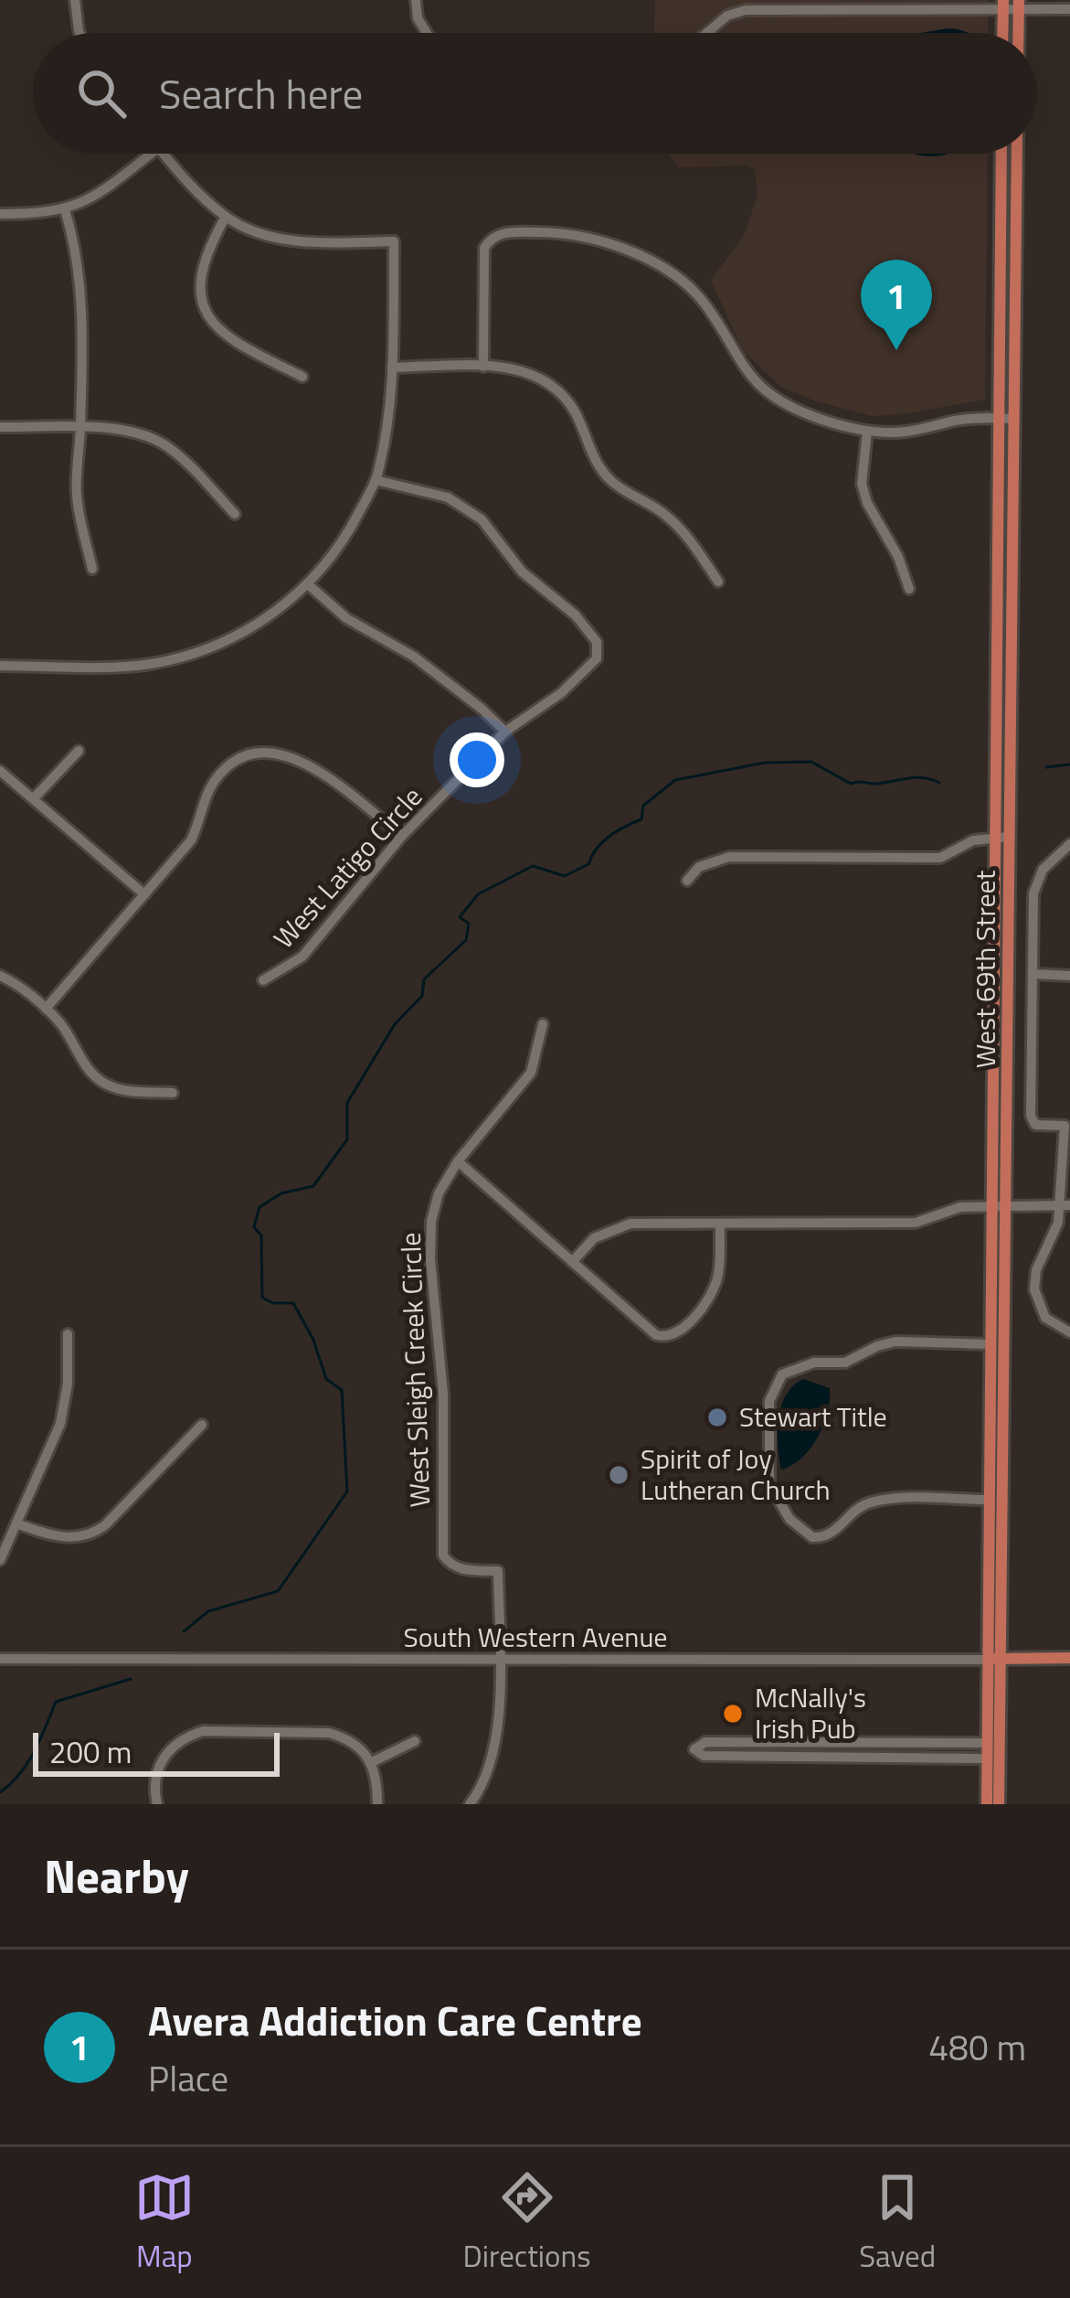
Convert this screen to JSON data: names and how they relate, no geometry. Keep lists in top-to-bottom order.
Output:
{
  "streets": {
    "main road": ["West 69th Street", "South Western Avenue"],
    "street": ["West Latigo Circle", "West Sleigh Creek Circle"]
  },
  "crossings": [
    ["West 69th Street", "South Western Avenue"],
    ["West Sleigh Creek Circle", "South Western Avenue"]
  ],
  "places": ["Stewart Title", "Spirit of Joy Lutheran Church", "McNally's Irish Pub"],
  "scale_bar": "200 m",
  "page": {
    "search": "Search here",
    "pins": "1",
    "scale": "200 m",
    "heading": "Nearby",
    "list": [
      {
        "mark": "1",
        "name": "Avera Addiction Care Centre",
        "note": "Place",
        "value": "480 m"
      }
    ],
    "nav": ["Map", "Directions", "Saved"]
  }
}
